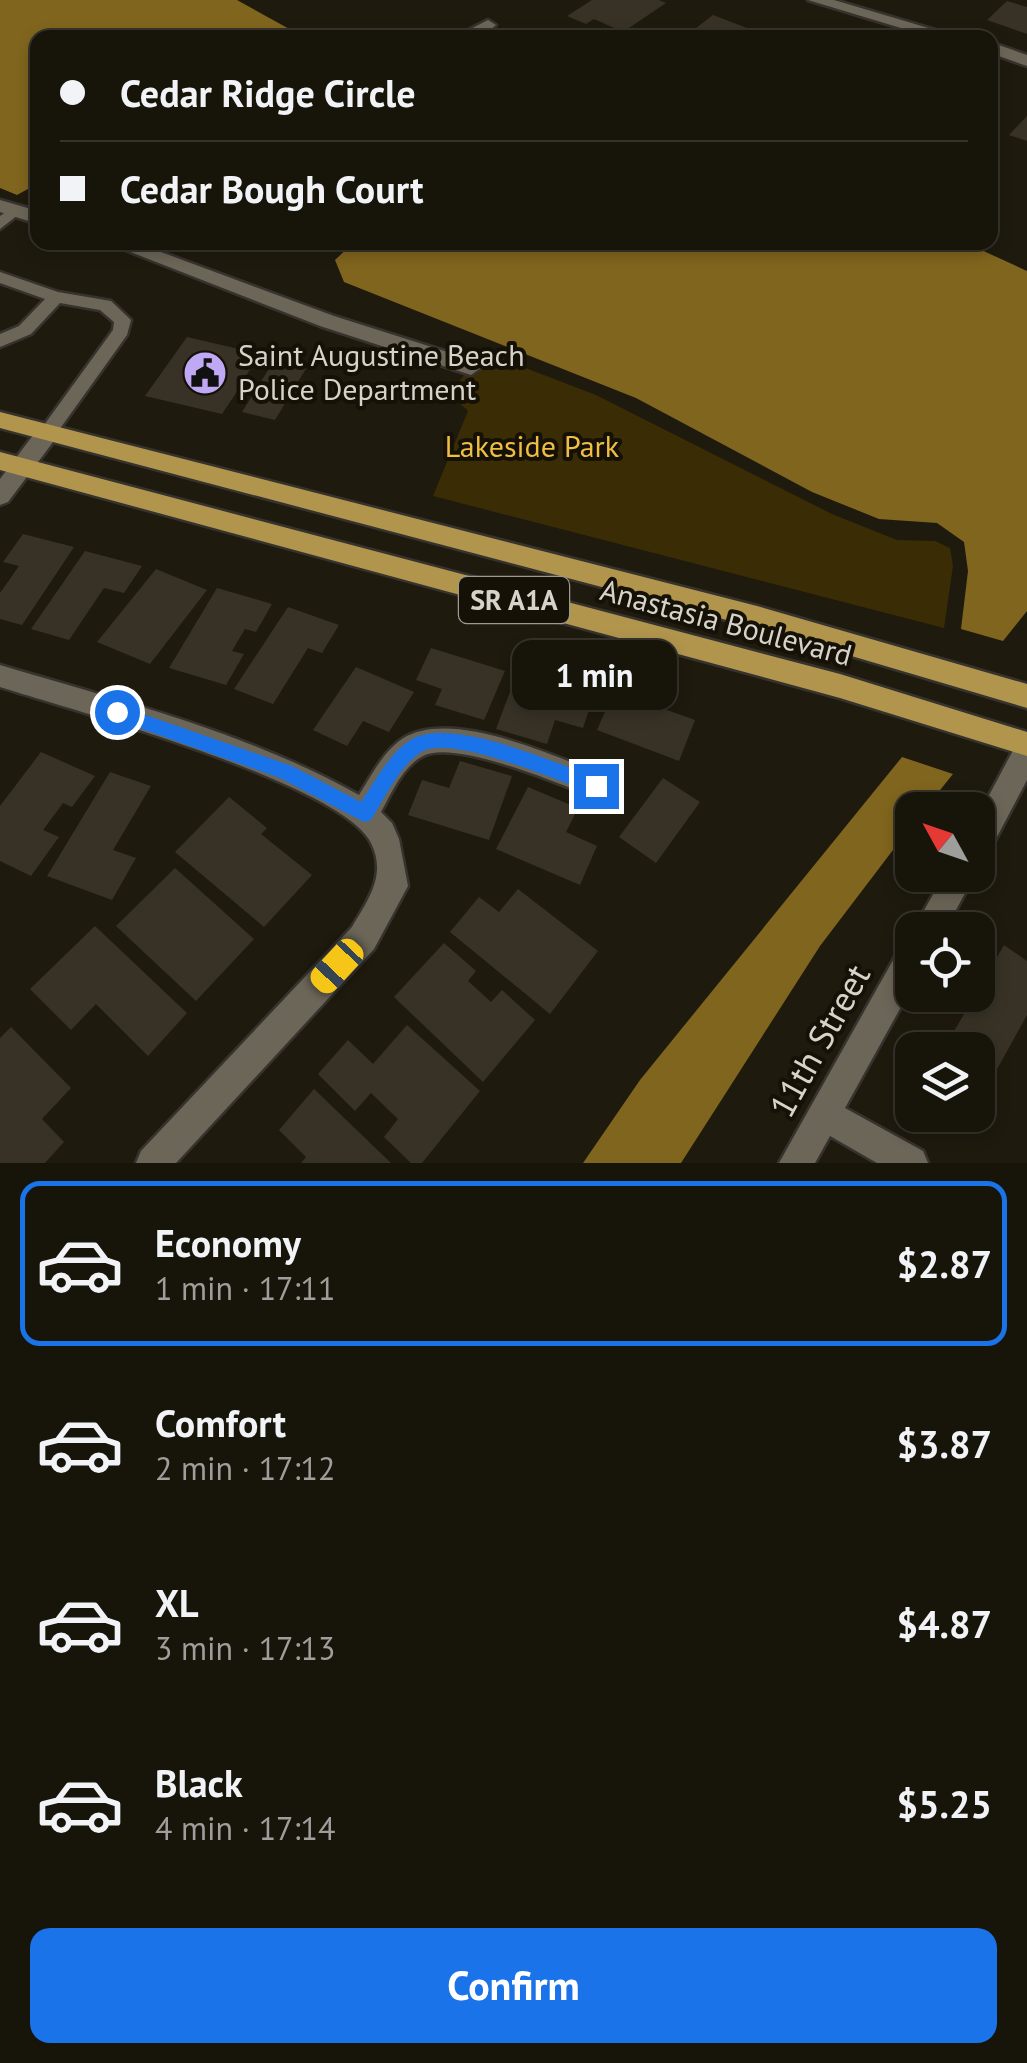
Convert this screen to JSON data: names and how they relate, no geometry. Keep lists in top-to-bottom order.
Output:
{
  "streets": {
    "main road": ["SR A1A", "Anastasia Boulevard"],
    "street": ["11th Street"]
  },
  "parks": ["Lakeside Park"],
  "places": {
    "public building": ["Saint Augustine Beach Police Department"]
  },
  "north": "top left",
  "page": {
    "banner": ["Cedar Ridge Circle", "Cedar Bough Court"],
    "bubble": "1 min",
    "list": [
      {
        "name": "Economy",
        "note": "1 min · 17:11",
        "value": "$2.87"
      },
      {
        "name": "Comfort",
        "note": "2 min · 17:12",
        "value": "$3.87"
      },
      {
        "name": "XL",
        "note": "3 min · 17:13",
        "value": "$4.87"
      },
      {
        "name": "Black",
        "note": "4 min · 17:14",
        "value": "$5.25"
      }
    ],
    "buttons": "Confirm"
  }
}
